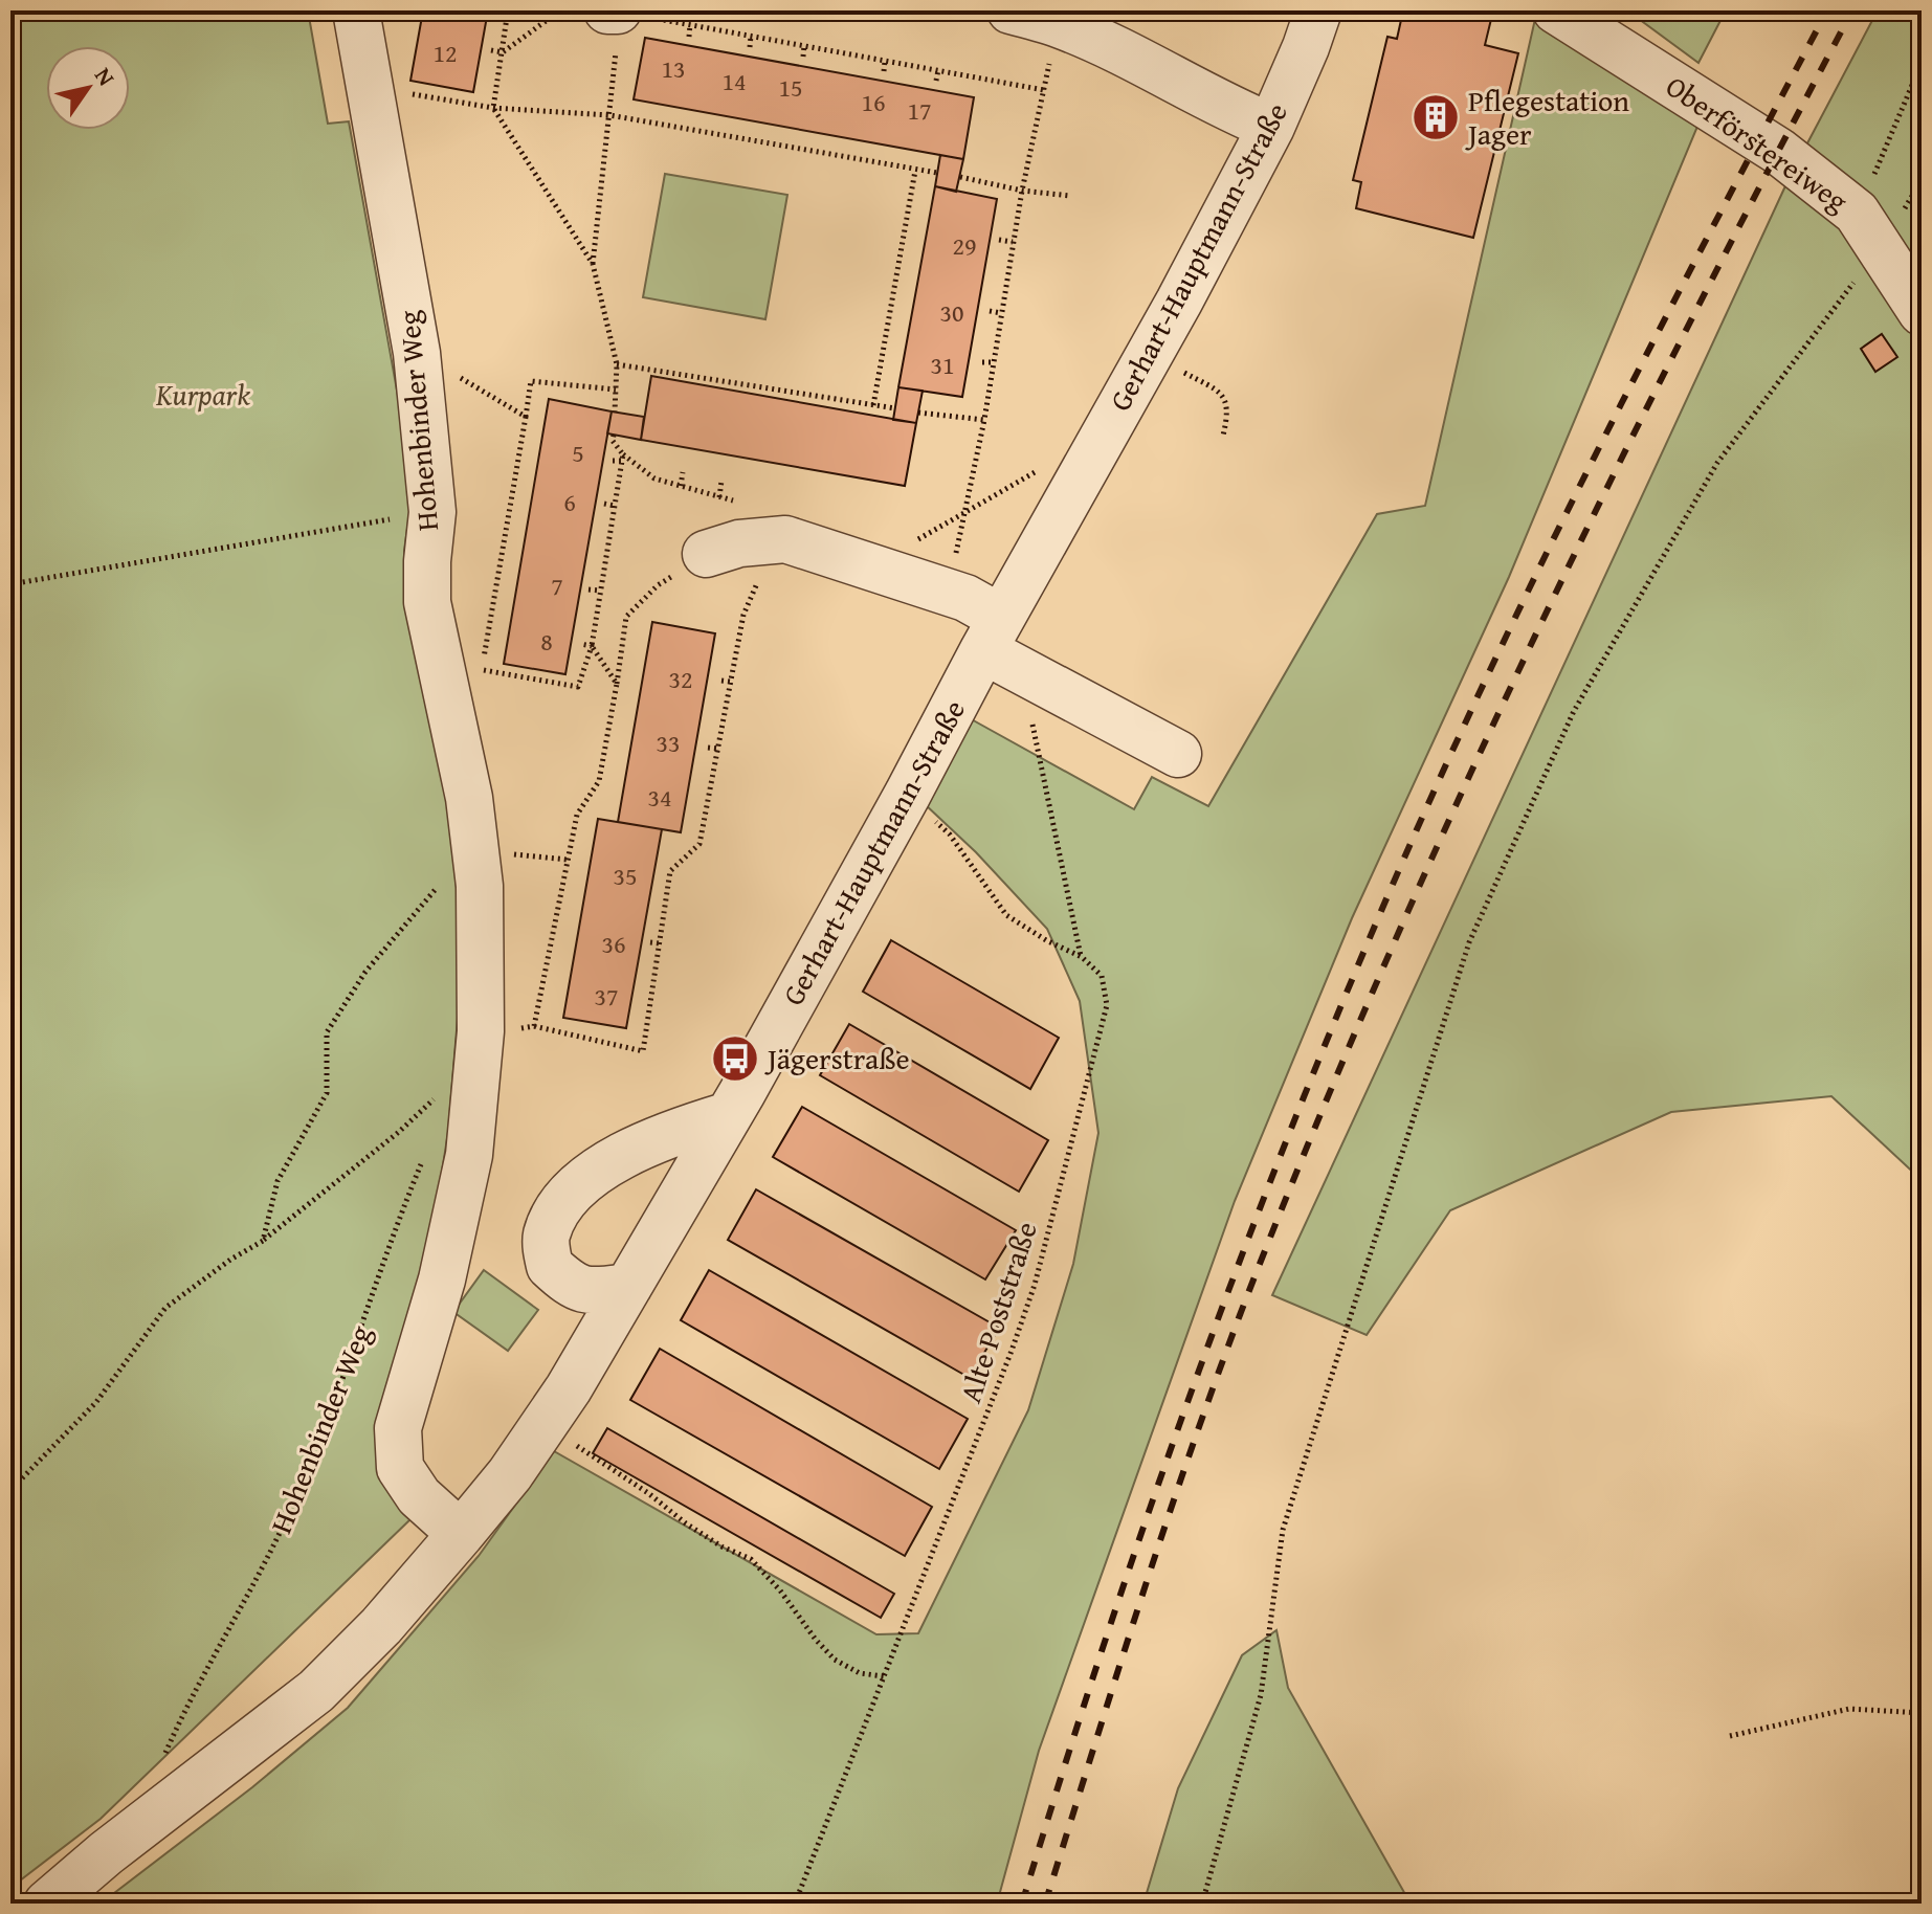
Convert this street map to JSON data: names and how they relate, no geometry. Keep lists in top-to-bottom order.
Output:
{
  "streets": {
    "street": ["Oberförstereiweg", "Gerhart-Hauptmann-Straße", "Hohenbinder Weg"],
    "path": ["Alte Poststraße"]
  },
  "crossings": [
    ["Gerhart-Hauptmann-Straße", "Hohenbinder Weg"]
  ],
  "parks": ["Kurpark"],
  "places": {
    "building": ["Pflegestation Jager"],
    "bus stop": ["Jägerstraße"]
  },
  "house_numbers": [
    "12",
    "13",
    "14",
    "15",
    "16",
    "17",
    "29",
    "30",
    "31",
    "5",
    "6",
    "7",
    "8",
    "32",
    "33",
    "34",
    "35",
    "36",
    "37"
  ],
  "north": "top right"
}
